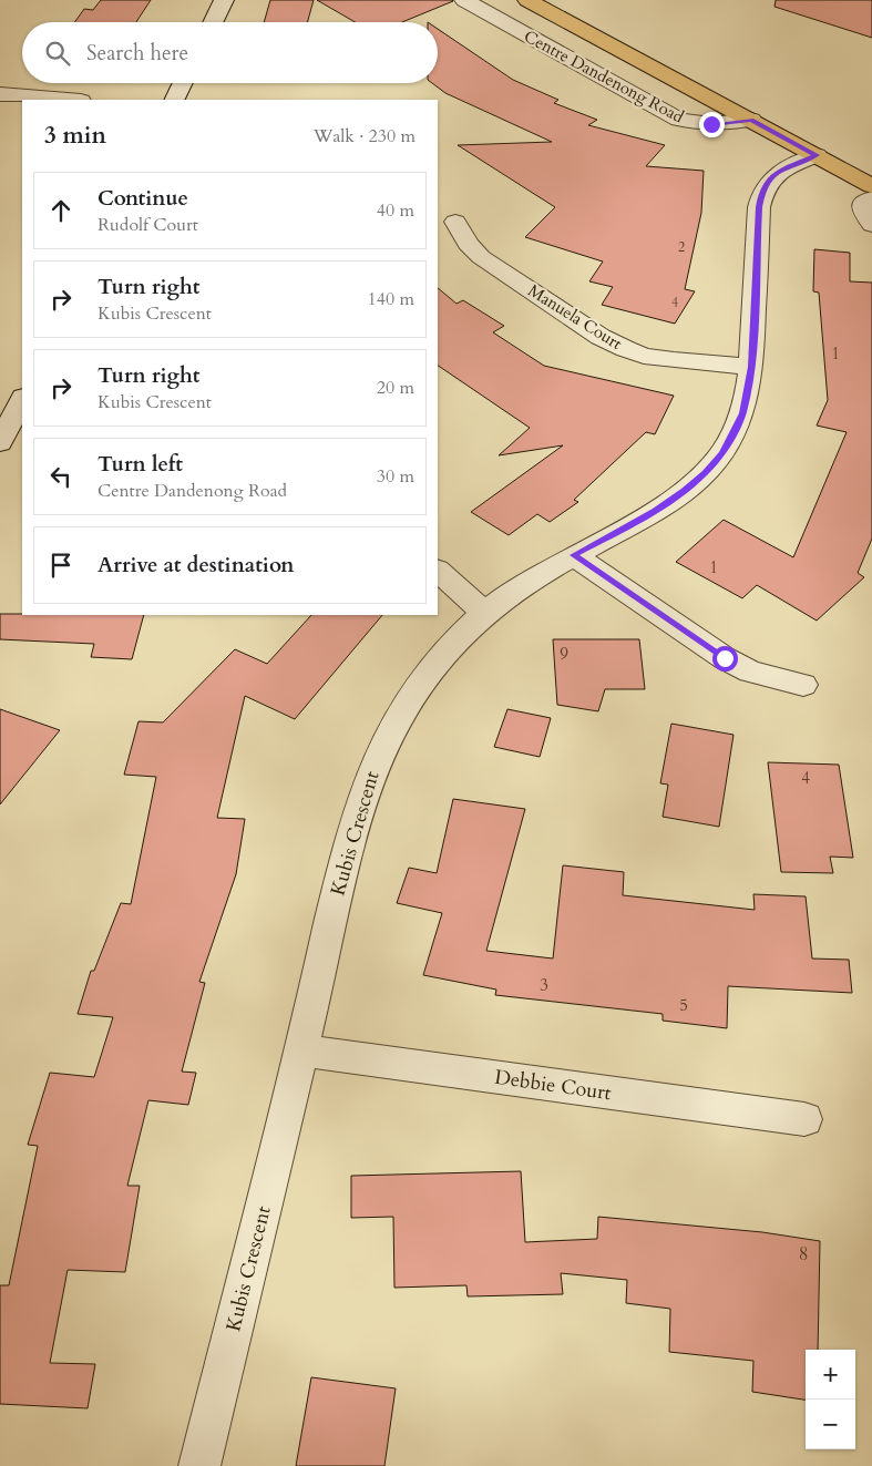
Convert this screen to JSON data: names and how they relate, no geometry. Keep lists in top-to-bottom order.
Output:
{
  "streets": {
    "main road": ["Centre Dandenong Road"],
    "street": ["Manuela Court", "Kubis Crescent", "Debbie Court"]
  },
  "crossings": [
    ["Centre Dandenong Road", "Kubis Crescent"],
    ["Manuela Court", "Kubis Crescent"],
    ["Kubis Crescent", "Debbie Court"]
  ],
  "house_numbers": [
    "2",
    "4",
    "1",
    "1",
    "9",
    "4",
    "3",
    "5",
    "8"
  ],
  "page": {
    "search": "Search here",
    "heading": ["3 min", "Walk · 230 m"],
    "list": [
      ["Continue", "Rudolf Court", "40 m"],
      ["Turn right", "Kubis Crescent", "140 m"],
      ["Turn right", "Kubis Crescent", "20 m"],
      ["Turn left", "Centre Dandenong Road", "30 m"],
      "Arrive at destination"
    ],
    "map_buttons": ["+", "−"]
  }
}
